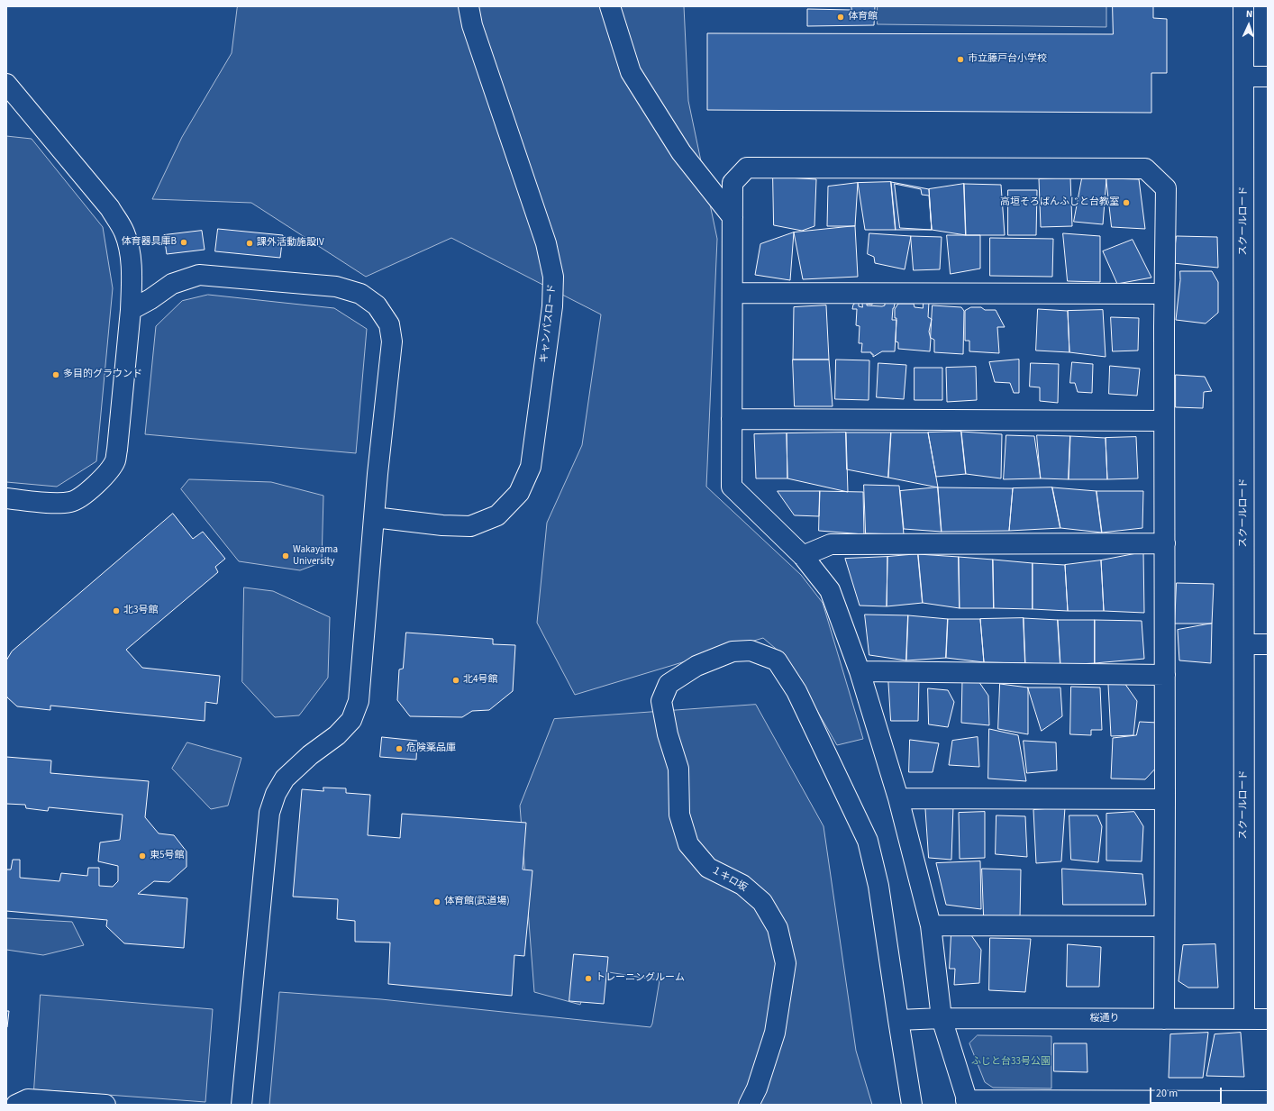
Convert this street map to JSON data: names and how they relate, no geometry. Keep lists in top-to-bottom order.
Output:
{
  "streets": {
    "street": [
      "スクールロード",
      "キャンパスロード",
      "１キロ坂",
      "桜通り"
    ]
  },
  "crossings": [
    ["スクールロード", "桜通り"],
    ["１キロ坂", "桜通り"]
  ],
  "parks": ["ふじと台33号公園"],
  "places": [
    "体育館",
    "市立藤戸台小学校",
    "高垣そろばんふじと台教室",
    "体育器具庫B",
    "課外活動施設IV",
    "多目的グラウンド",
    "Wakayama University",
    "北3号館",
    "北4号館",
    "危険薬品庫",
    "東5号館",
    "体育館(武道場)",
    "トレーニングルーム"
  ],
  "scale_bar": "20 m",
  "north": "top"
}
